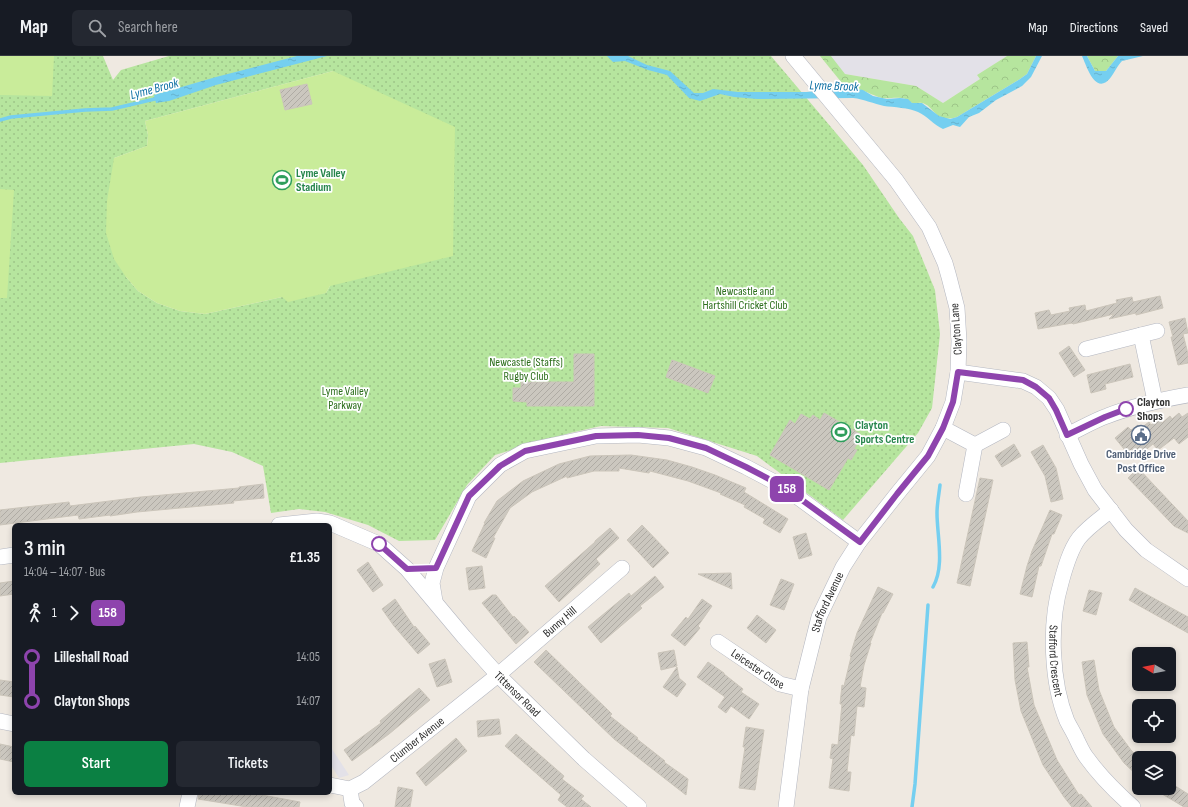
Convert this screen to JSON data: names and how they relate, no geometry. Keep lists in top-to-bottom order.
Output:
{
  "streets": {
    "street": [
      "Clayton Lane",
      "Stafford Avenue",
      "Bunny Hill",
      "Stafford Crescent",
      "Leicester Close",
      "Tittensor Road",
      "Clumber Avenue"
    ]
  },
  "crossings": [
    ["Clayton Lane", "Stafford Avenue"],
    ["Clayton Lane", "Stafford Crescent"],
    ["Stafford Avenue", "Leicester Close"],
    ["Bunny Hill", "Tittensor Road"],
    ["Bunny Hill", "Clumber Avenue"],
    ["Tittensor Road", "Clumber Avenue"]
  ],
  "water": ["Lyme Brook"],
  "parks": ["Newcastle and Hartshill Cricket Club", "Newcastle (Staffs) Rugby Club", "Lyme Valley Parkway"],
  "places": {
    "sports": ["Lyme Valley Stadium", "Clayton Sports Centre"],
    "other": ["Clayton Shops"],
    "public building": ["Cambridge Drive Post Office"]
  },
  "lines": ["bus line 158"],
  "north": "left",
  "page": {
    "header": "Map",
    "search": "Search here",
    "nav": ["Map", "Directions", "Saved"],
    "on_map": "158",
    "heading": ["3 min", "14:04 – 14:07 · Bus", "£1.35"],
    "legs": ["1", "158"],
    "list": [
      {
        "name": "Lilleshall Road",
        "value": "14:05"
      },
      {
        "name": "Clayton Shops",
        "value": "14:07"
      }
    ],
    "buttons": ["Start", "Tickets"]
  }
}
